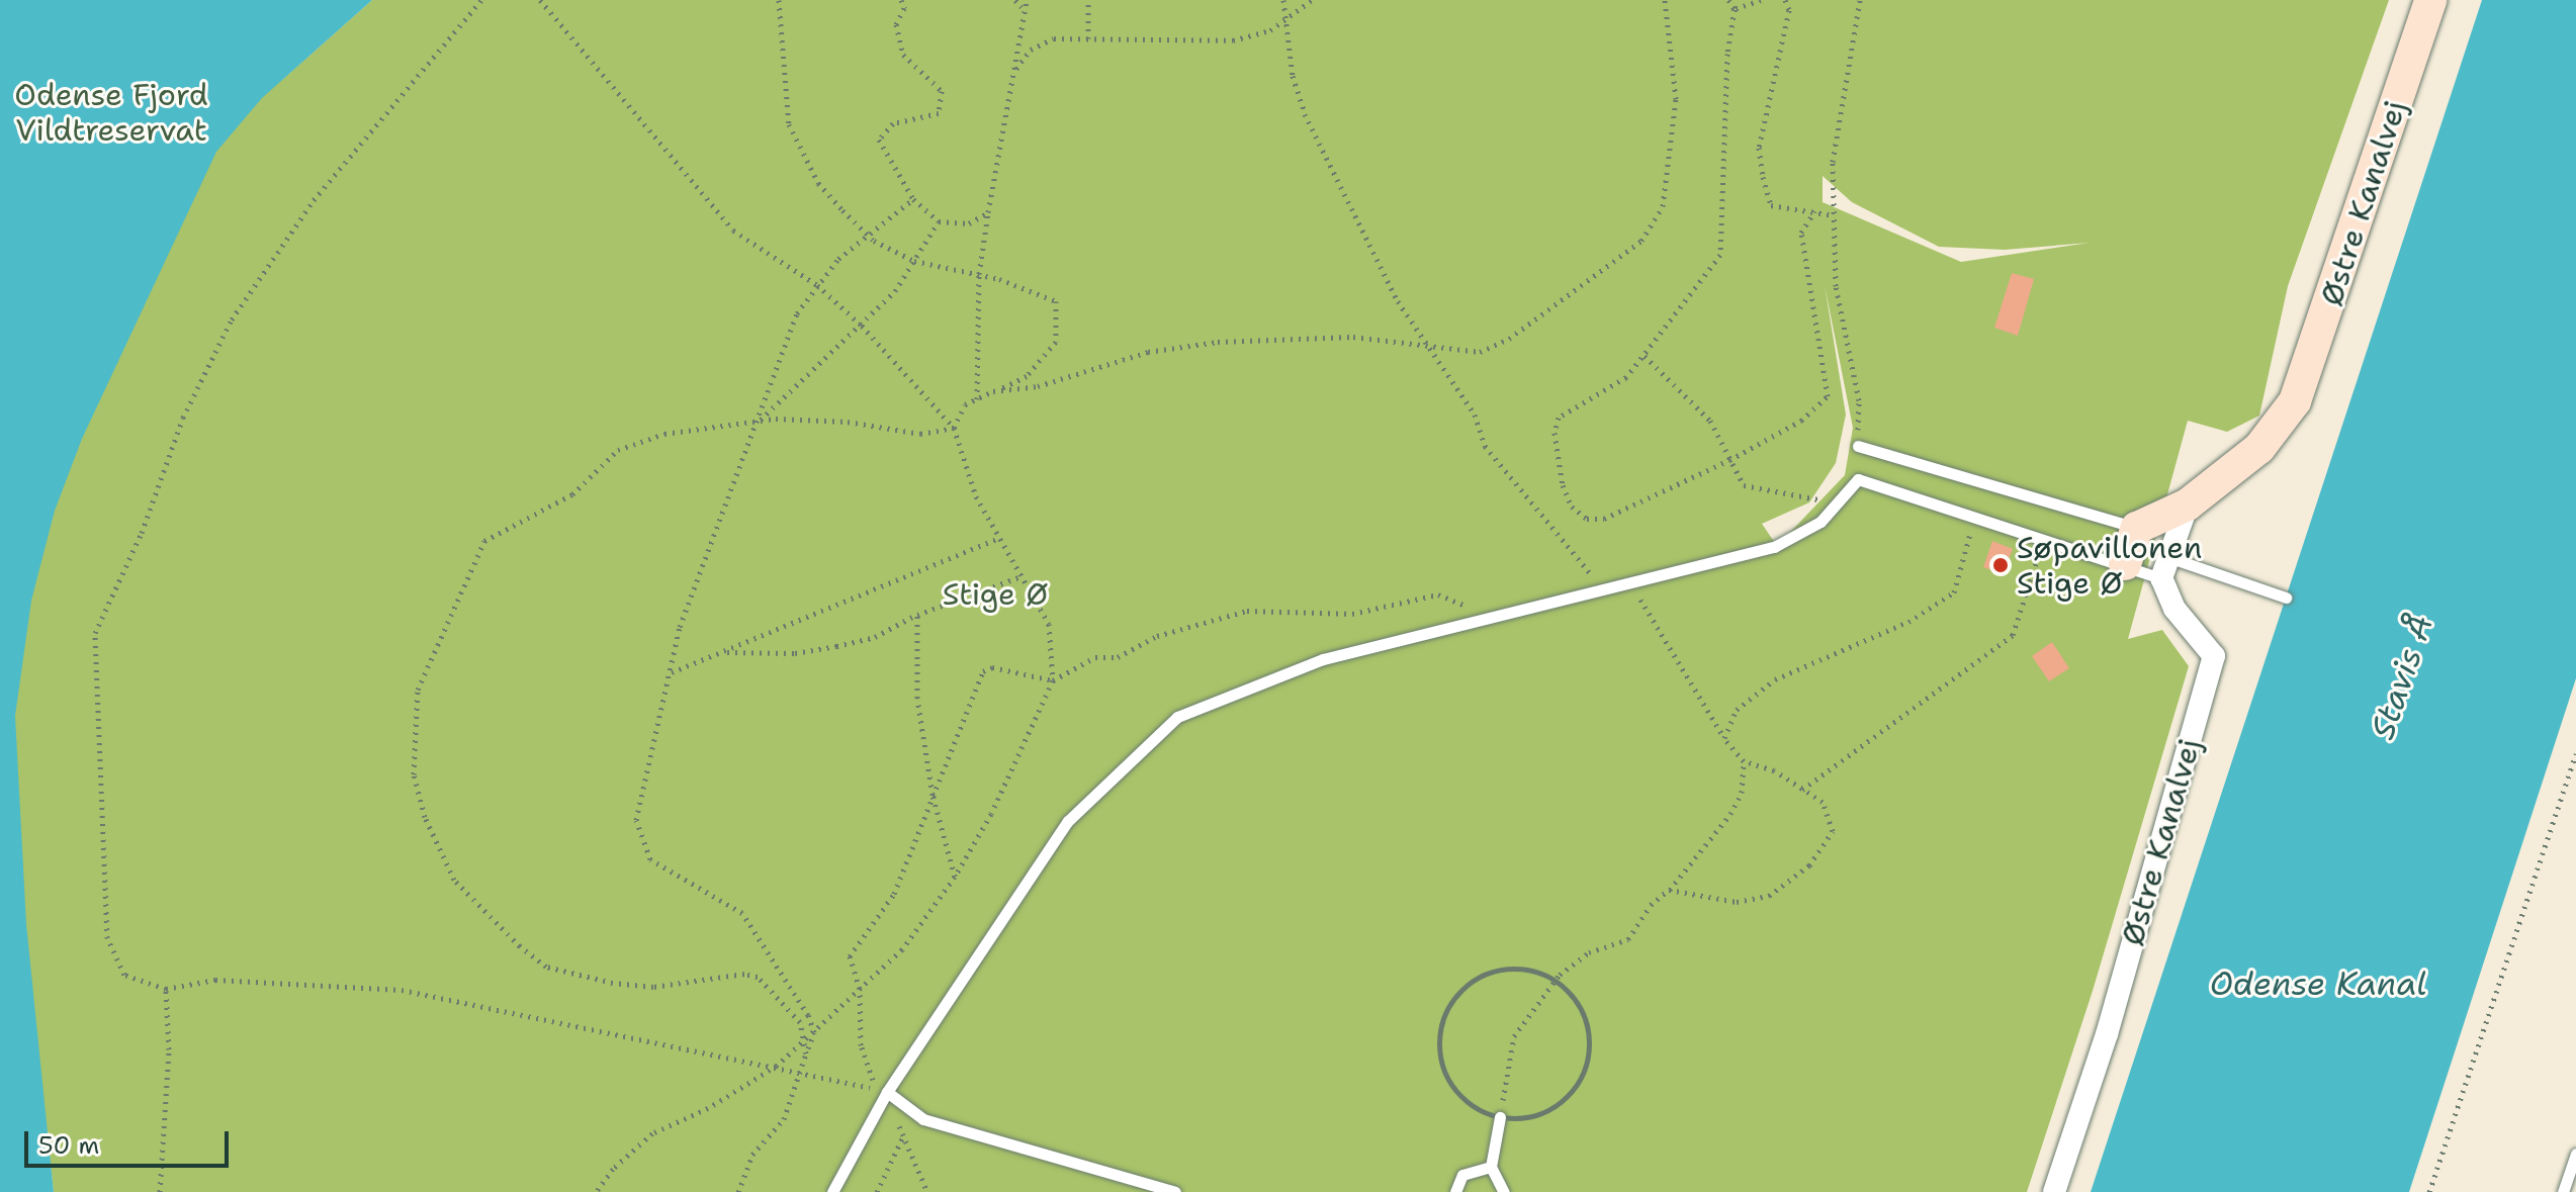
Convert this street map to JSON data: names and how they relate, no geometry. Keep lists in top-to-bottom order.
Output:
{
  "streets": {
    "street": ["Østre Kanalvej"]
  },
  "water": ["Stavis Å", "Odense Kanal"],
  "parks": ["Odense Fjord Vildtreservat", "Stige Ø"],
  "places": ["Søpavillonen Stige Ø"],
  "scale_bar": "50 m"
}
